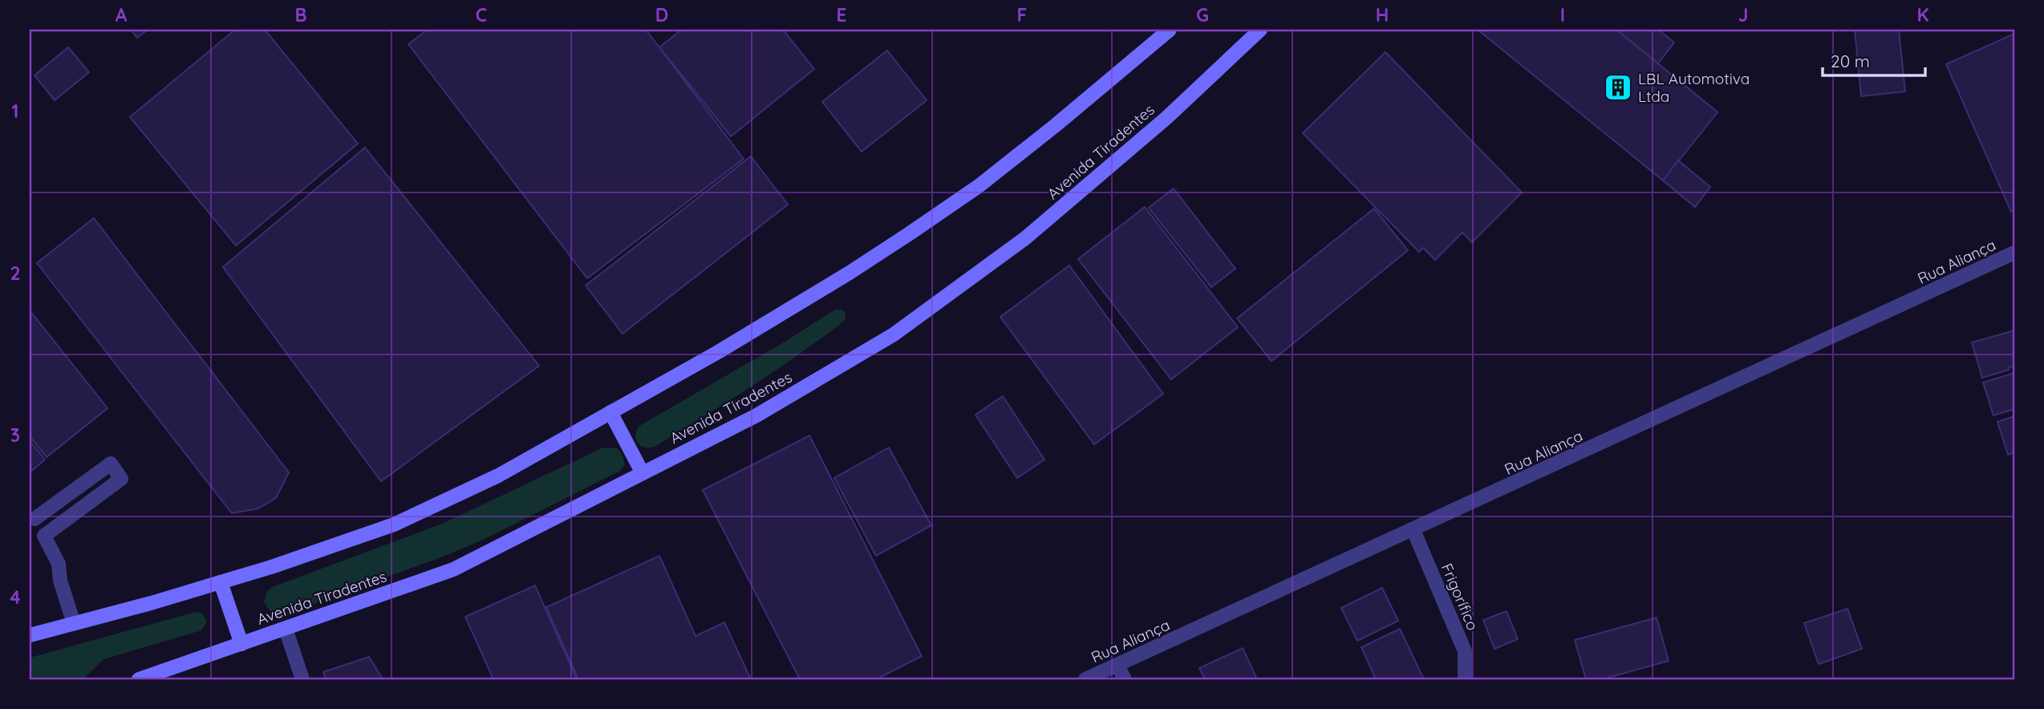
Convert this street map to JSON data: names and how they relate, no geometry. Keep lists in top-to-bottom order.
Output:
{
  "streets": {
    "main road": ["Avenida Tiradentes"],
    "street": ["Rua Aliança", "Frigorífico"]
  },
  "crossings": [
    ["Rua Aliança", "Frigorífico"]
  ],
  "places": {
    "building": ["LBL Automotiva Ltda"]
  },
  "scale_bar": "20 m",
  "grid": {
    "columns": [
      "A",
      "B",
      "C",
      "D",
      "E",
      "F",
      "G",
      "H",
      "I",
      "J",
      "K"
    ],
    "rows": [
      "1",
      "2",
      "3",
      "4"
    ]
  }
}
